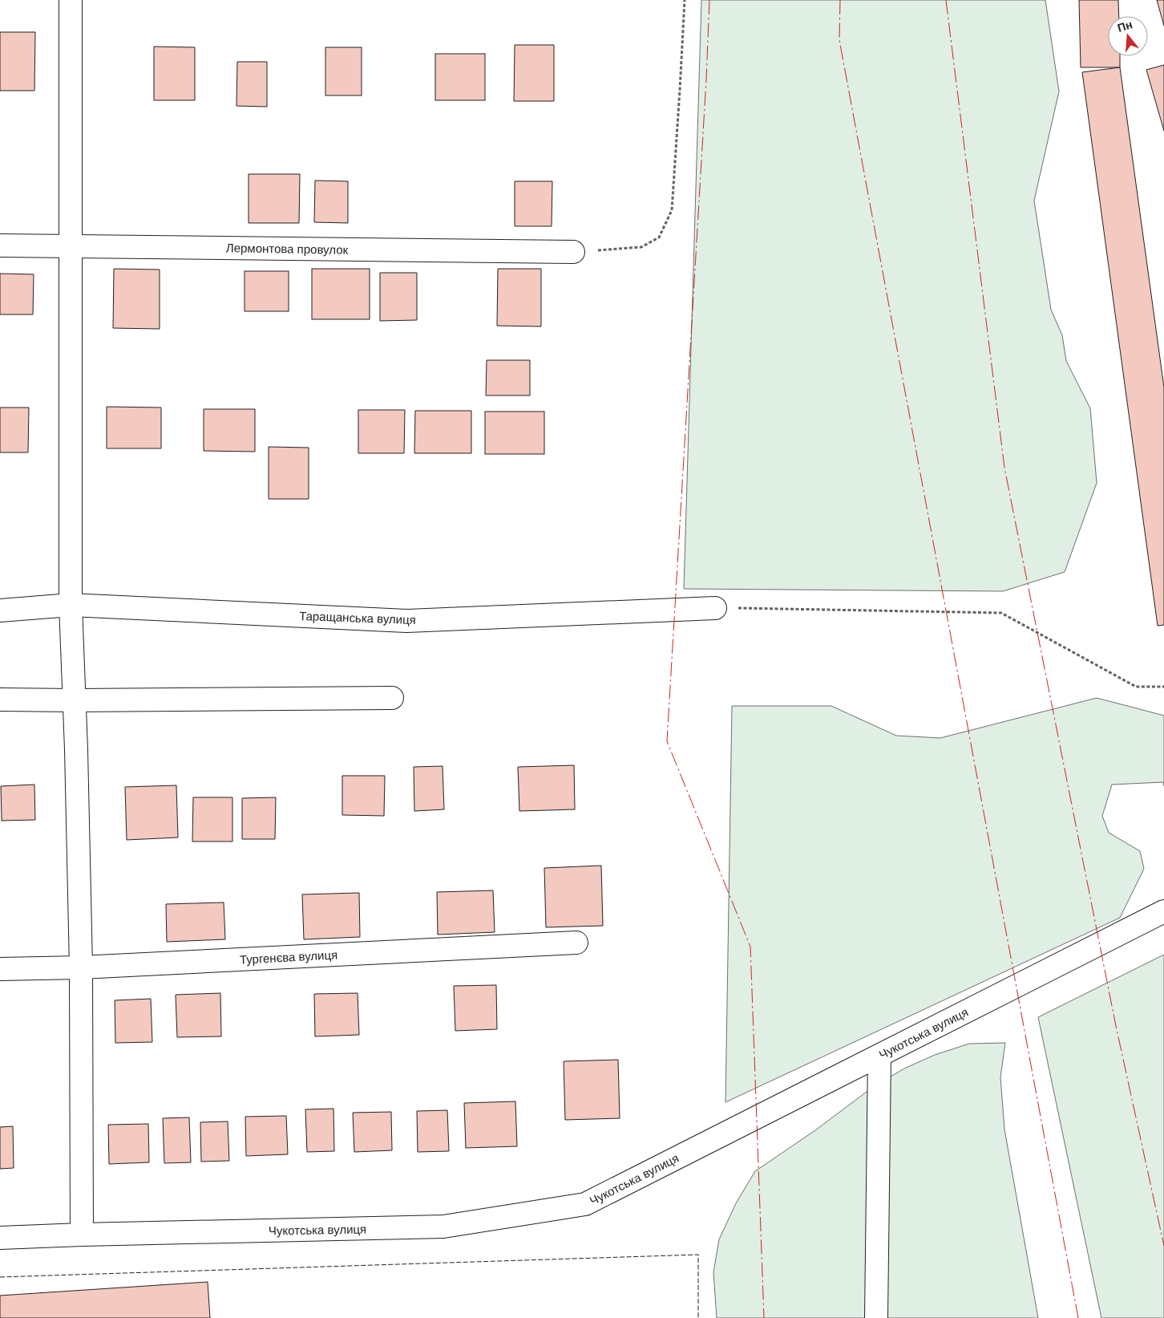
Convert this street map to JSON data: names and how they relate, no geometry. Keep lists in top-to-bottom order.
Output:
{
  "streets": {
    "street": [
      "Лермонтова провулок",
      "Таращанська вулиця",
      "Тургенєва вулиця",
      "Чукотська вулиця"
    ]
  },
  "north": "top"
}
